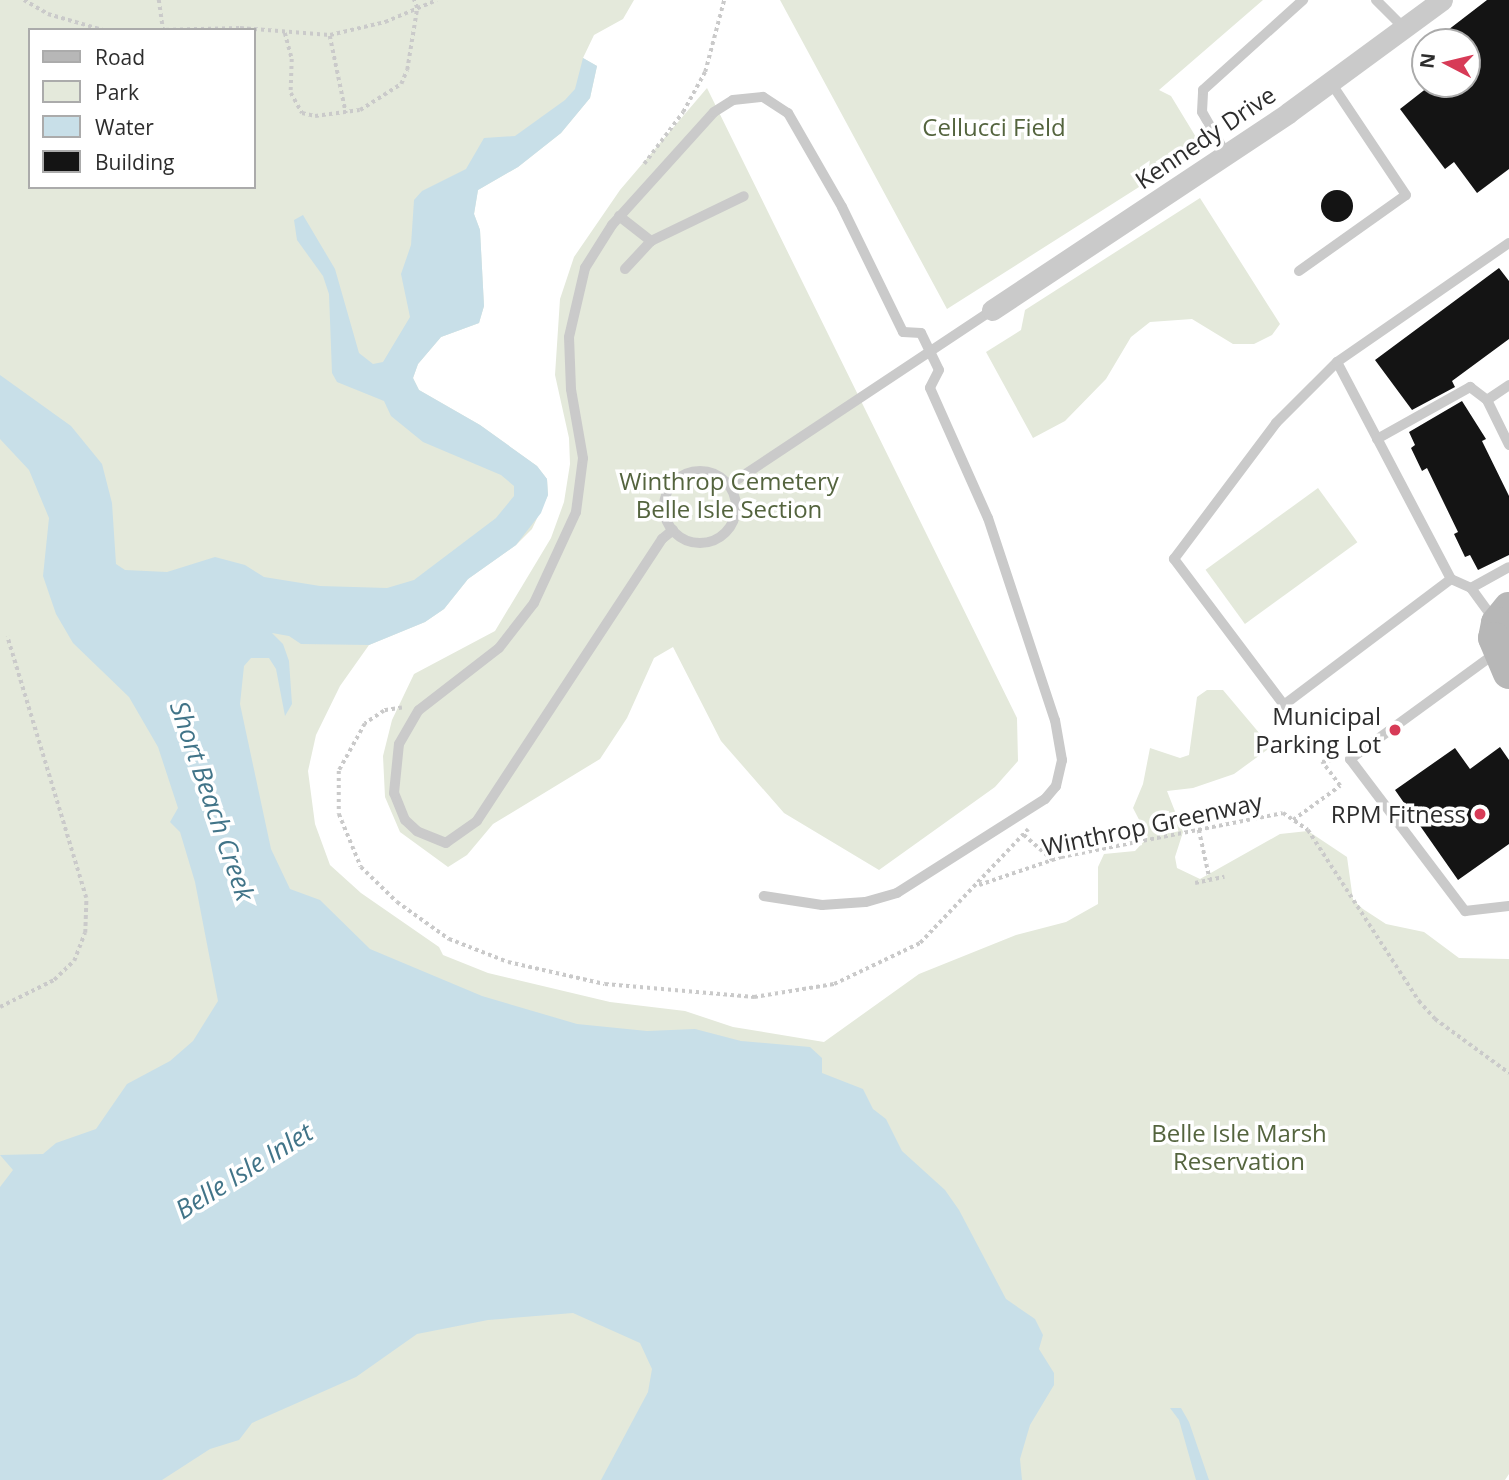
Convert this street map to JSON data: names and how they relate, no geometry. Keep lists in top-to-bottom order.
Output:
{
  "streets": {
    "street": ["Kennedy Drive"],
    "path": ["Winthrop Greenway"]
  },
  "water": ["Short Beach Creek", "Belle Isle Inlet"],
  "parks": ["Cellucci Field", "Winthrop Cemetery Belle Isle Section", "Belle Isle Marsh Reservation"],
  "places": ["Municipal Parking Lot", "RPM Fitness"],
  "legend": [
    "Road",
    "Park",
    "Water",
    "Building"
  ],
  "north": "left"
}
